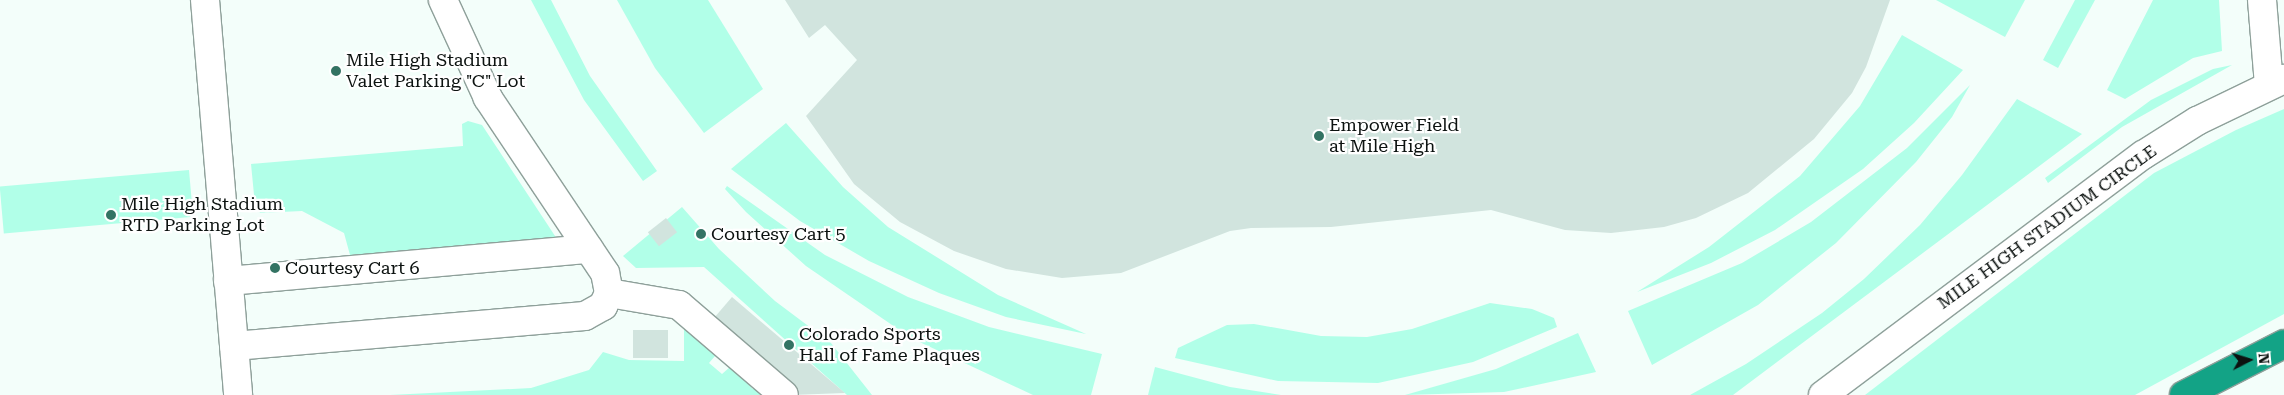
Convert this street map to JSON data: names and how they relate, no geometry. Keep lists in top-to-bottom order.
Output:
{
  "streets": {
    "street": ["MILE HIGH STADIUM CIRCLE"]
  },
  "places": [
    "Mile High Stadium Valet Parking \"C\" Lot",
    "Empower Field at Mile High",
    "Mile High Stadium RTD Parking Lot",
    "Courtesy Cart 5",
    "Courtesy Cart 6",
    "Colorado Sports Hall of Fame Plaques"
  ],
  "north": "right"
}
